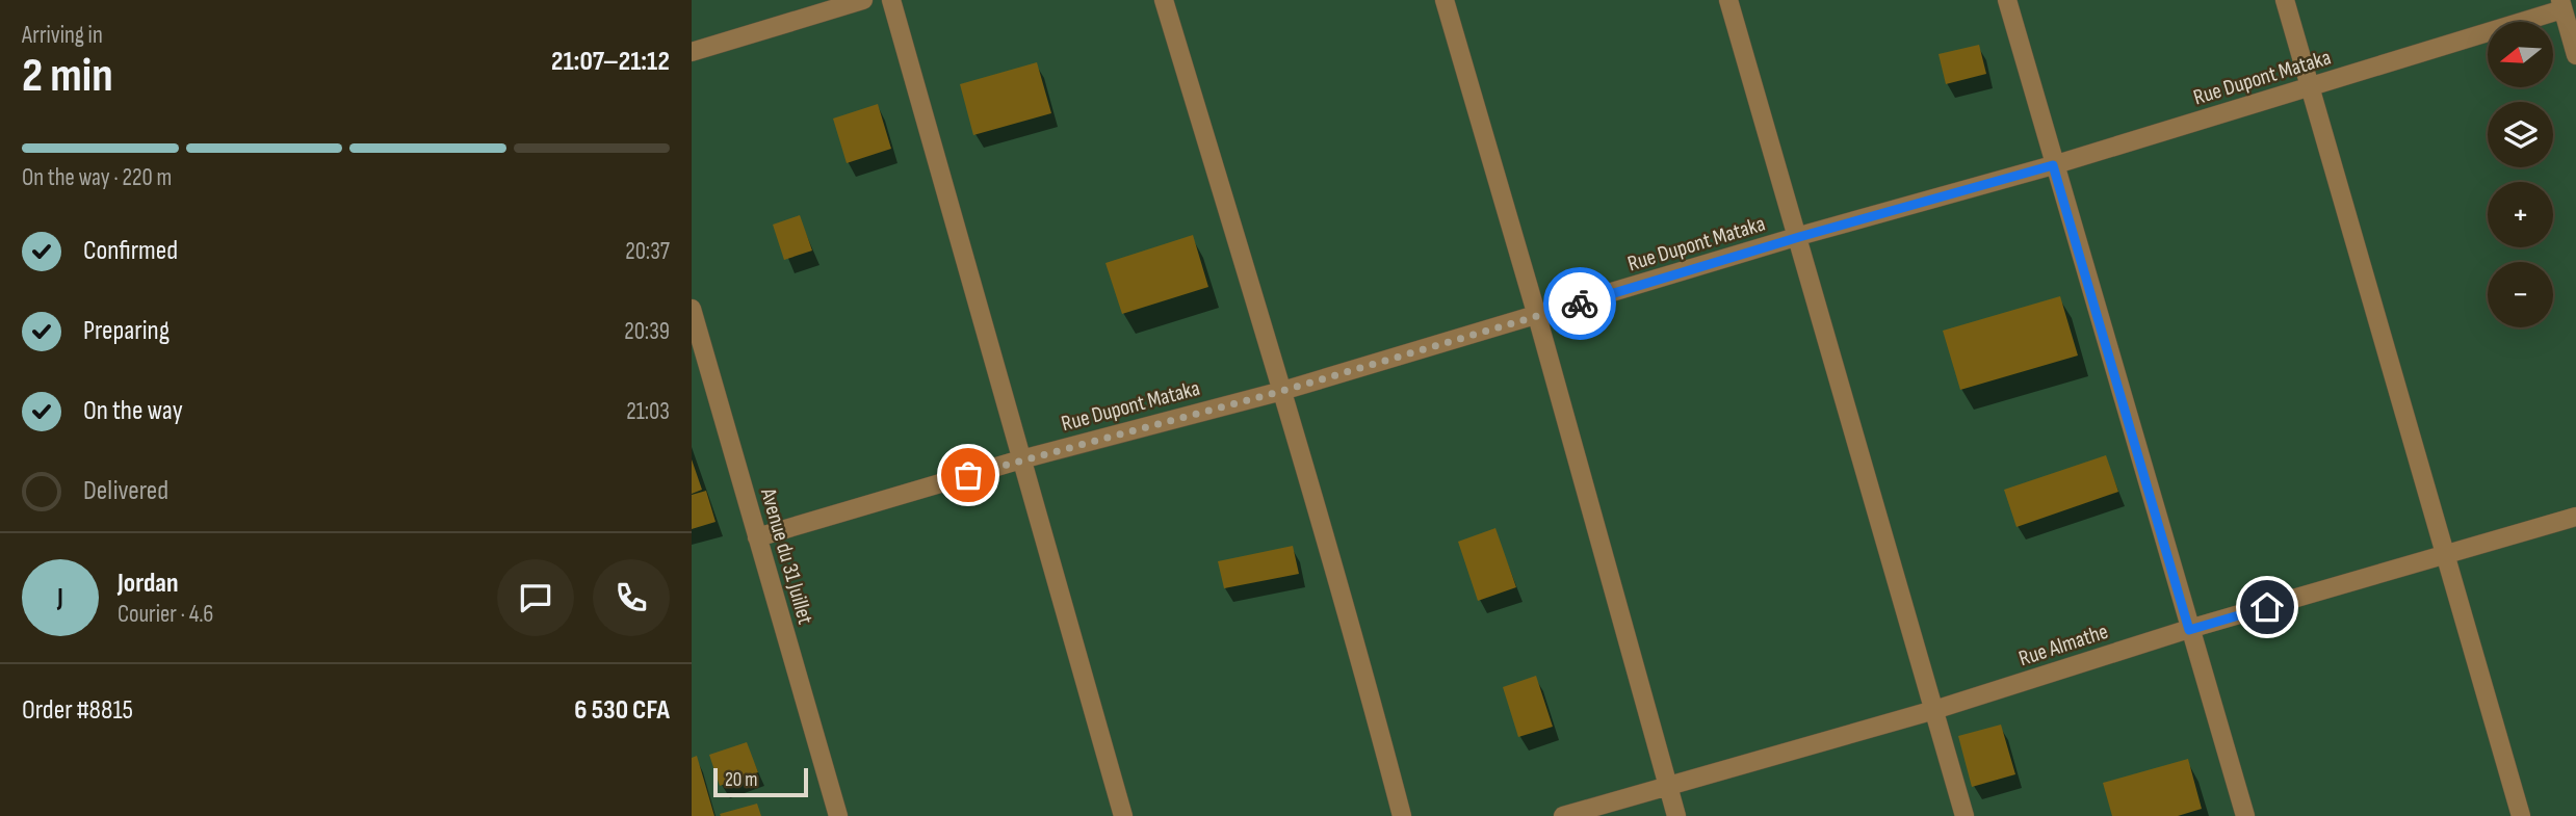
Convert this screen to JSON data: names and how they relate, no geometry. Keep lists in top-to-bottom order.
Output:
{
  "streets": {
    "street": ["Rue Dupont Mataka", "Avenue du 31 Juillet", "Rue Almathe"]
  },
  "crossings": [
    ["Rue Dupont Mataka", "Avenue du 31 Juillet"]
  ],
  "scale_bar": "20 m",
  "north": "left",
  "page": {
    "heading": ["2 min", "Arriving in", "21:07–21:12"],
    "panel": [
      "Jordan",
      "Courier · 4.6",
      "Order #8815",
      "6 530 CFA"
    ],
    "map_buttons": ["+", "−"],
    "bar": "On the way · 220 m",
    "list": [
      ["Confirmed", "20:37"],
      ["Preparing", "20:39"],
      ["On the way", "21:03"],
      "Delivered"
    ],
    "round": "J",
    "scale": "20 m"
  }
}
